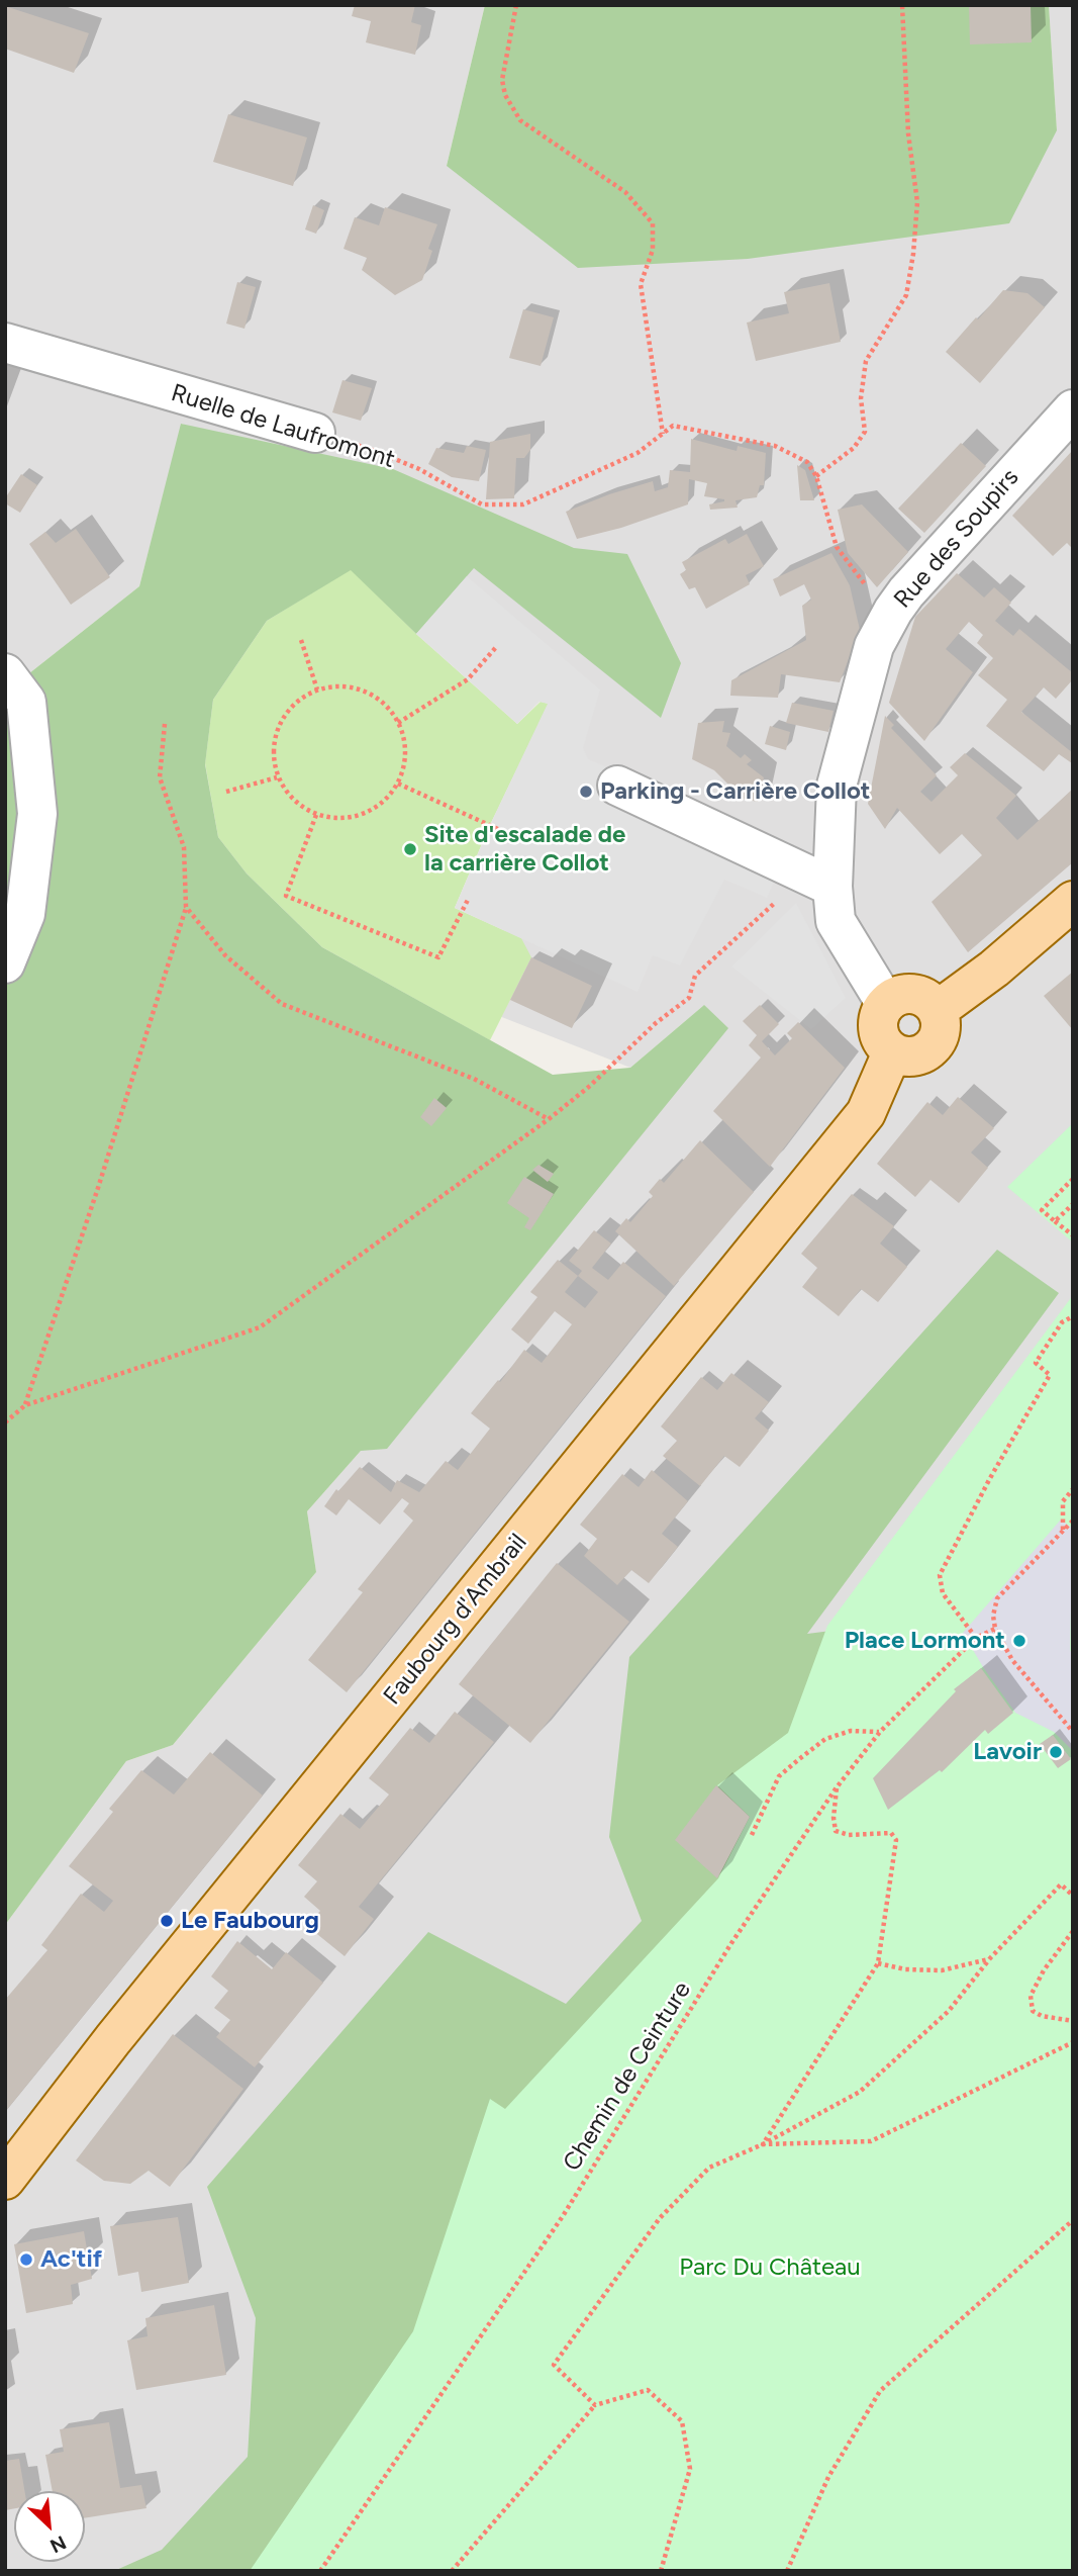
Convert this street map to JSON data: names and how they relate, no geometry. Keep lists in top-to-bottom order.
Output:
{
  "streets": {
    "main road": ["Faubourg d'Ambrail"],
    "street": ["Ruelle de Laufromont", "Rue des Soupirs"],
    "path": ["Chemin de Ceinture"]
  },
  "crossings": [
    ["Rue des Soupirs", "Faubourg d'Ambrail"]
  ],
  "parks": ["Parc Du Château"],
  "places": [
    "Parking - Carrière Collot",
    "Site d'escalade de la carrière Collot",
    "Place Lormont",
    "Lavoir",
    "Le Faubourg",
    "Ac'tif"
  ],
  "north": "bottom right"
}
